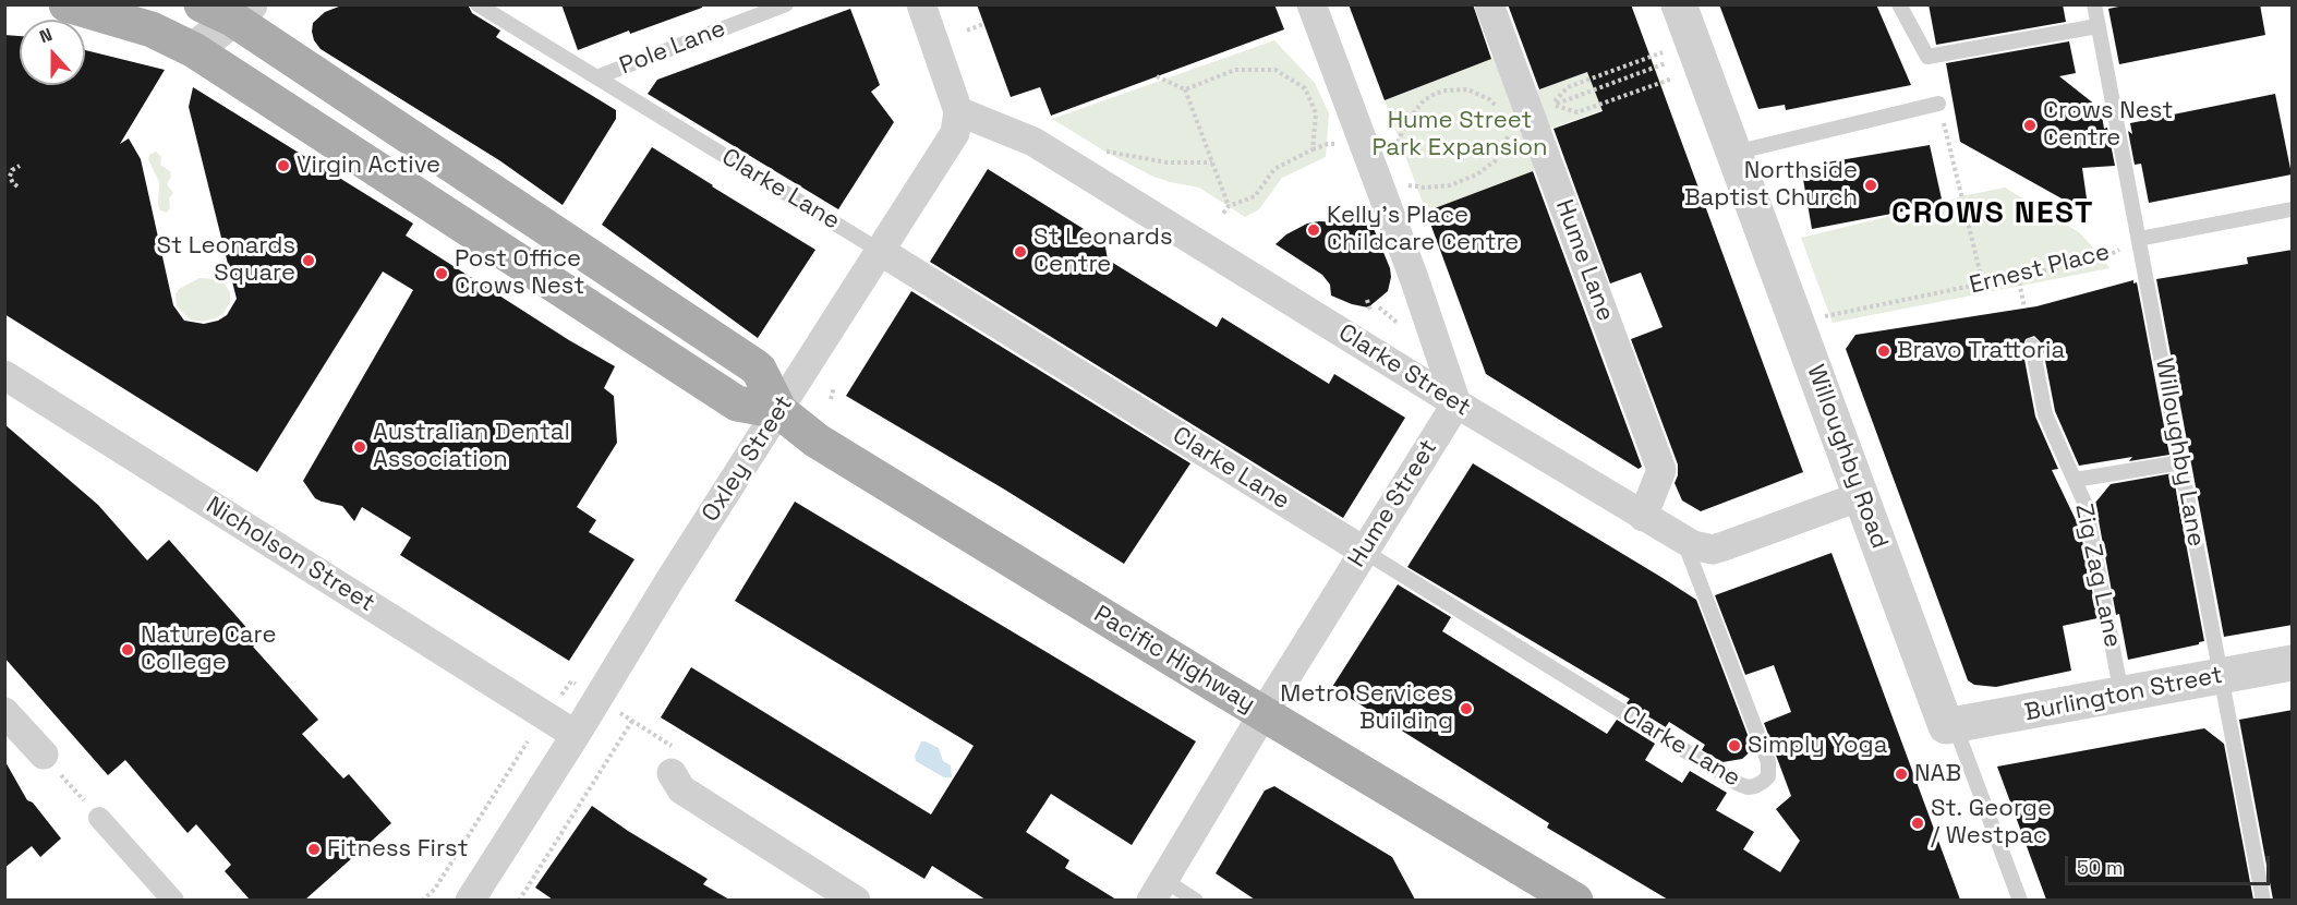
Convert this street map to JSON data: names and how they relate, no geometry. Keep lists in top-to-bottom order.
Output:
{
  "streets": {
    "main road": ["Pacific Highway"],
    "street": [
      "Clarke Lane",
      "Hume Lane",
      "Clarke Street",
      "Willoughby Road",
      "Oxley Street",
      "Hume Street",
      "Nicholson Street",
      "Burlington Street"
    ],
    "lane": [
      "Pole Lane",
      "Ernest Place",
      "Willoughby Lane",
      "Zig Zag Lane"
    ]
  },
  "crossings": [
    ["Pole Lane", "Clarke Lane"],
    ["Clarke Lane", "Clarke Street"],
    ["Clarke Lane", "Oxley Street"],
    ["Clarke Lane", "Hume Street"],
    ["Hume Lane", "Clarke Street"],
    ["Ernest Place", "Willoughby Lane"],
    ["Clarke Street", "Willoughby Road"],
    ["Clarke Street", "Oxley Street"],
    ["Clarke Street", "Hume Street"],
    ["Willoughby Lane", "Burlington Street"],
    ["Willoughby Road", "Burlington Street"],
    ["Oxley Street", "Nicholson Street"],
    ["Oxley Street", "Pacific Highway"],
    ["Hume Street", "Pacific Highway"],
    ["Zig Zag Lane", "Burlington Street"]
  ],
  "districts": ["CROWS NEST"],
  "parks": ["Hume Street Park Expansion"],
  "places": [
    "Crows Nest Centre",
    "Virgin Active",
    "Northside Baptist Church",
    "Kelly’s Place Childcare Centre",
    "St Leonards Centre",
    "St Leonards Square",
    "Post Office Crows Nest",
    "Bravo Trattoria",
    "Australian Dental Association",
    "Nature Care College",
    "Metro Services Building",
    "Simply Yoga",
    "NAB",
    "St. George / Westpac",
    "Fitness First"
  ],
  "scale_bar": "50 m",
  "north": "top"
}
